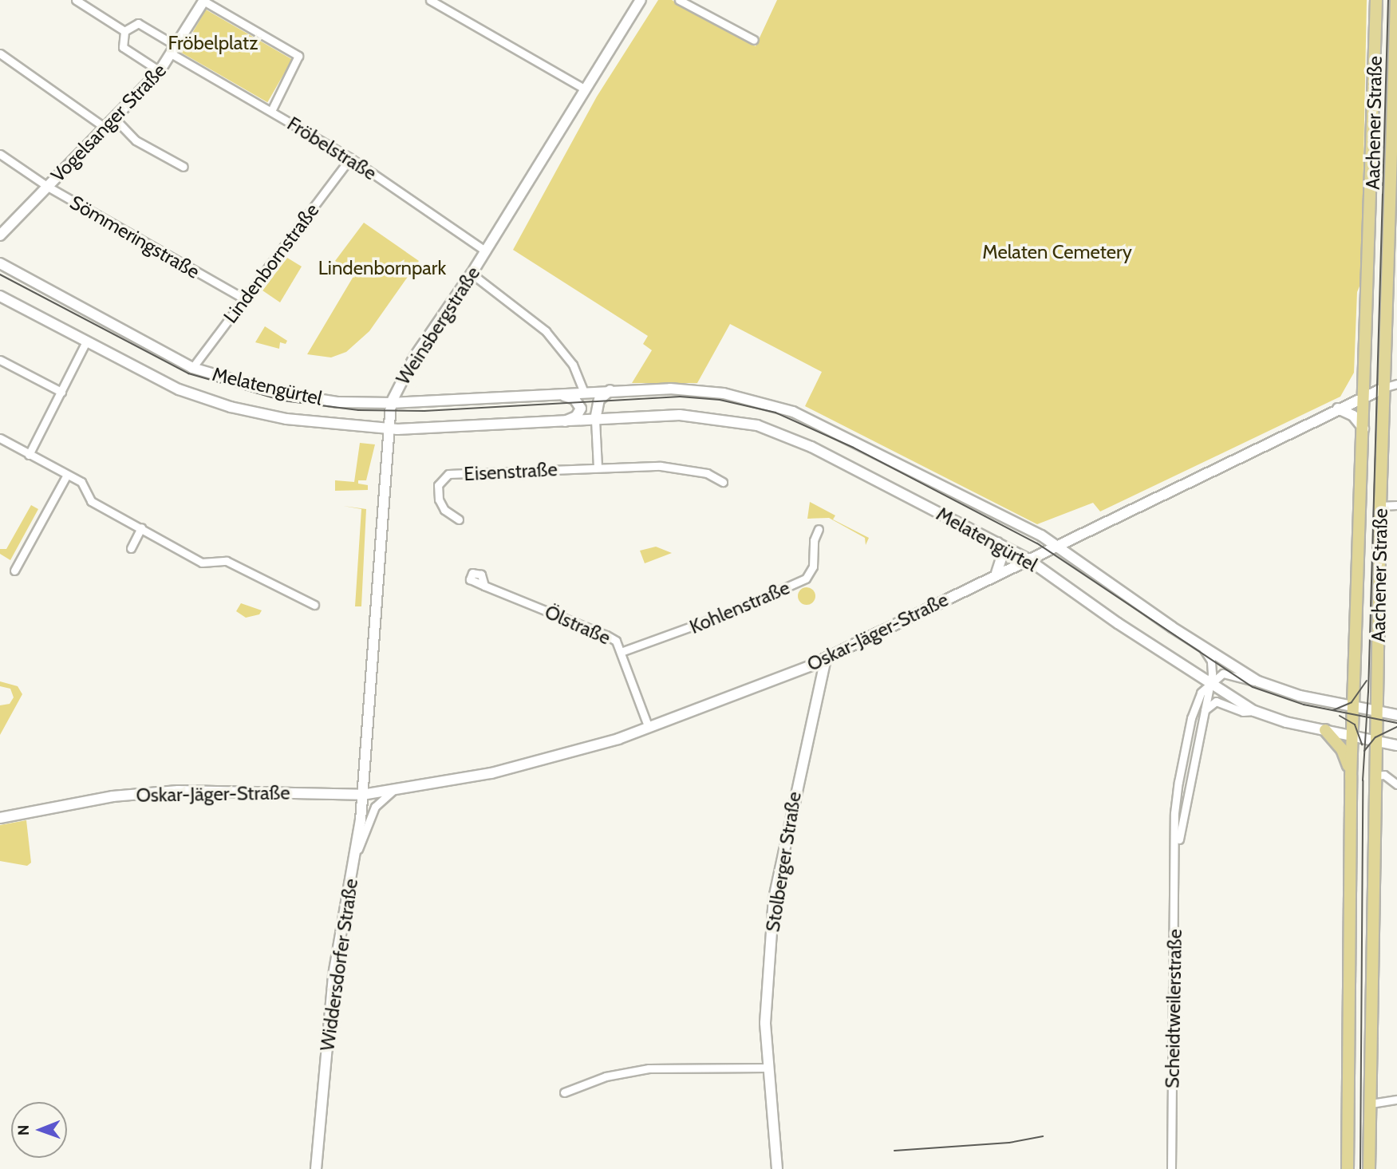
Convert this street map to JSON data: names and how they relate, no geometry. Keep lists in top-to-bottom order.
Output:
{
  "streets": {
    "main road": [
      "Vogelsanger Straße",
      "Aachener Straße",
      "Weinsbergstraße",
      "Melatengürtel",
      "Oskar-Jäger-Straße",
      "Stolberger Straße",
      "Widdersdorfer Straße"
    ],
    "street": [
      "Fröbelstraße",
      "Sömmeringstraße",
      "Lindenbornstraße",
      "Eisenstraße",
      "Kohlenstraße",
      "Ölstraße",
      "Scheidtweilerstraße"
    ]
  },
  "crossings": [
    ["Vogelsanger Straße", "Fröbelstraße"],
    ["Vogelsanger Straße", "Sömmeringstraße"],
    ["Aachener Straße", "Melatengürtel"],
    ["Aachener Straße", "Oskar-Jäger-Straße"],
    ["Fröbelstraße", "Lindenbornstraße"],
    ["Fröbelstraße", "Weinsbergstraße"],
    ["Sömmeringstraße", "Lindenbornstraße"],
    ["Lindenbornstraße", "Melatengürtel"],
    ["Weinsbergstraße", "Melatengürtel"],
    ["Weinsbergstraße", "Oskar-Jäger-Straße"],
    ["Weinsbergstraße", "Widdersdorfer Straße"],
    ["Melatengürtel", "Oskar-Jäger-Straße"],
    ["Melatengürtel", "Scheidtweilerstraße"],
    ["Kohlenstraße", "Ölstraße"],
    ["Ölstraße", "Oskar-Jäger-Straße"],
    ["Oskar-Jäger-Straße", "Stolberger Straße"],
    ["Oskar-Jäger-Straße", "Widdersdorfer Straße"]
  ],
  "parks": ["Fröbelplatz", "Melaten Cemetery", "Lindenbornpark"],
  "north": "left"
}
